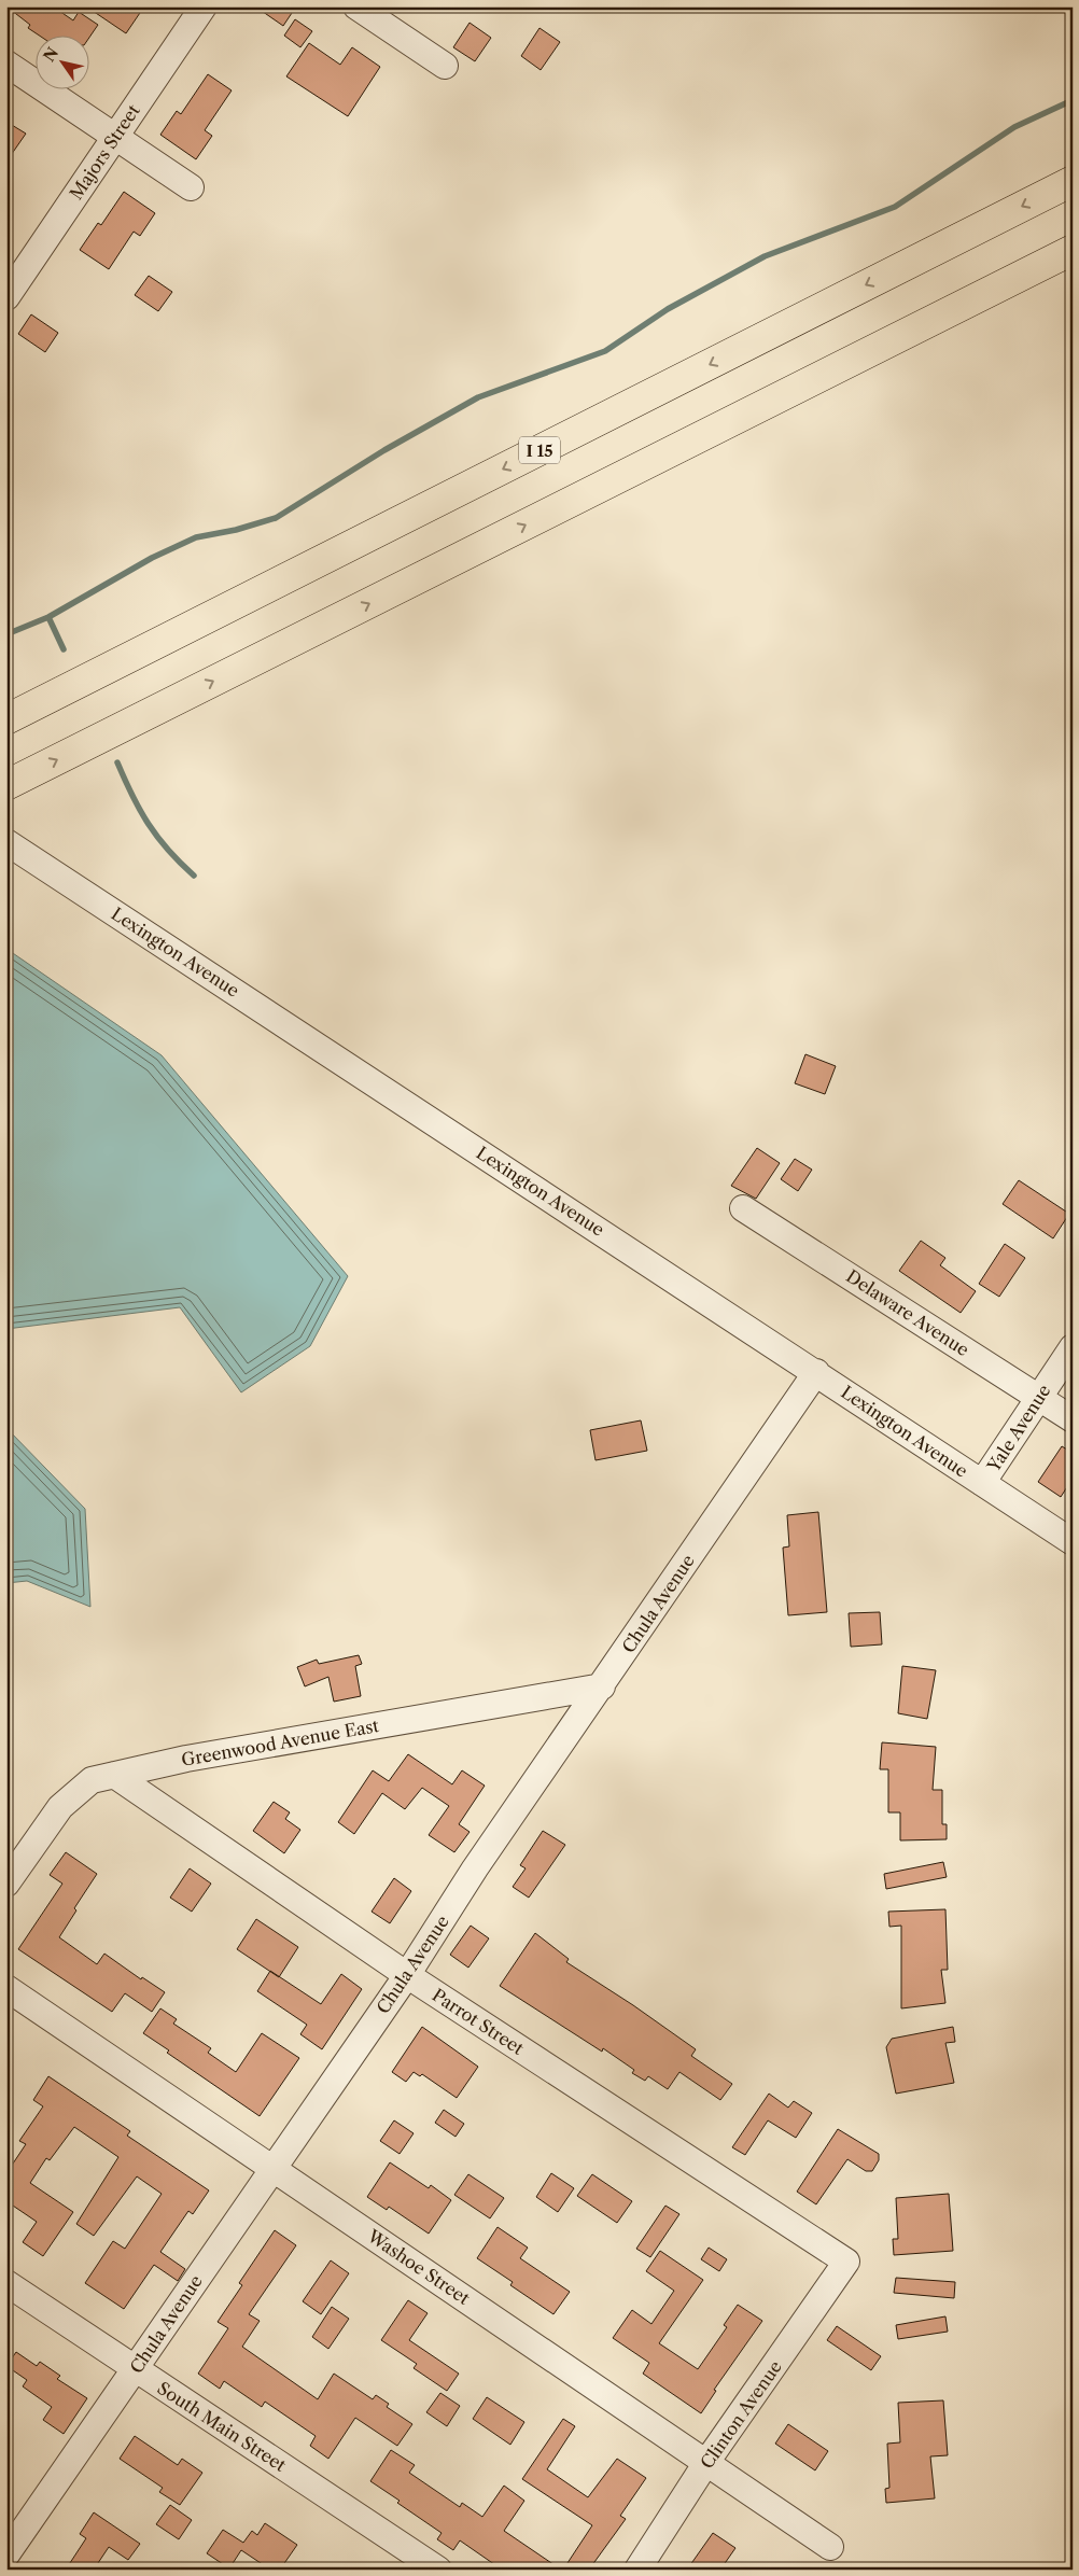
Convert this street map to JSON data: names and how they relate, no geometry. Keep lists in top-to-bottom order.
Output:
{
  "streets": {
    "highway": ["I 15"],
    "street": [
      "Majors Street",
      "Lexington Avenue",
      "Delaware Avenue",
      "Yale Avenue",
      "Chula Avenue",
      "Greenwood Avenue East",
      "Parrot Street",
      "Washoe Street",
      "Clinton Avenue",
      "South Main Street"
    ]
  },
  "crossings": [
    ["Lexington Avenue", "Yale Avenue"],
    ["Lexington Avenue", "Chula Avenue"],
    ["Delaware Avenue", "Yale Avenue"],
    ["Chula Avenue", "Greenwood Avenue East"],
    ["Chula Avenue", "Parrot Street"],
    ["Chula Avenue", "Washoe Street"],
    ["Chula Avenue", "South Main Street"],
    ["Greenwood Avenue East", "Parrot Street"],
    ["Parrot Street", "Clinton Avenue"],
    ["Washoe Street", "Clinton Avenue"]
  ],
  "north": "top left"
}
